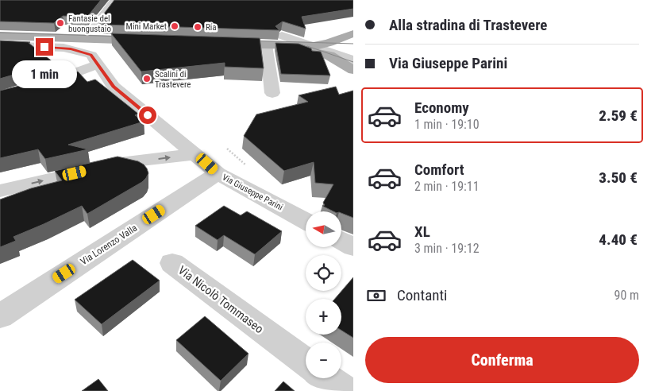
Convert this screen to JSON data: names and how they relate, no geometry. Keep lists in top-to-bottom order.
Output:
{
  "streets": {
    "street": ["Via Giuseppe Parini", "Via Lorenzo Valla", "Via Nicolò Tommaseo"]
  },
  "crossings": [
    ["Via Giuseppe Parini", "Via Lorenzo Valla"]
  ],
  "places": [
    "Fantasie del buongustaio",
    "Mini Market",
    "Ria",
    "Scalini di Trastevere"
  ],
  "north": "left",
  "page": {
    "banner": ["Alla stradina di Trastevere", "Via Giuseppe Parini"],
    "bubble": "1 min",
    "list": [
      {
        "name": "Economy",
        "note": "1 min · 19:10",
        "value": "2.59 €"
      },
      {
        "name": "Comfort",
        "note": "2 min · 19:11",
        "value": "3.50 €"
      },
      {
        "name": "XL",
        "note": "3 min · 19:12",
        "value": "4.40 €"
      }
    ],
    "map_buttons": ["+", "−"],
    "pay": ["Contanti", "90 m"],
    "buttons": "Conferma"
  }
}
